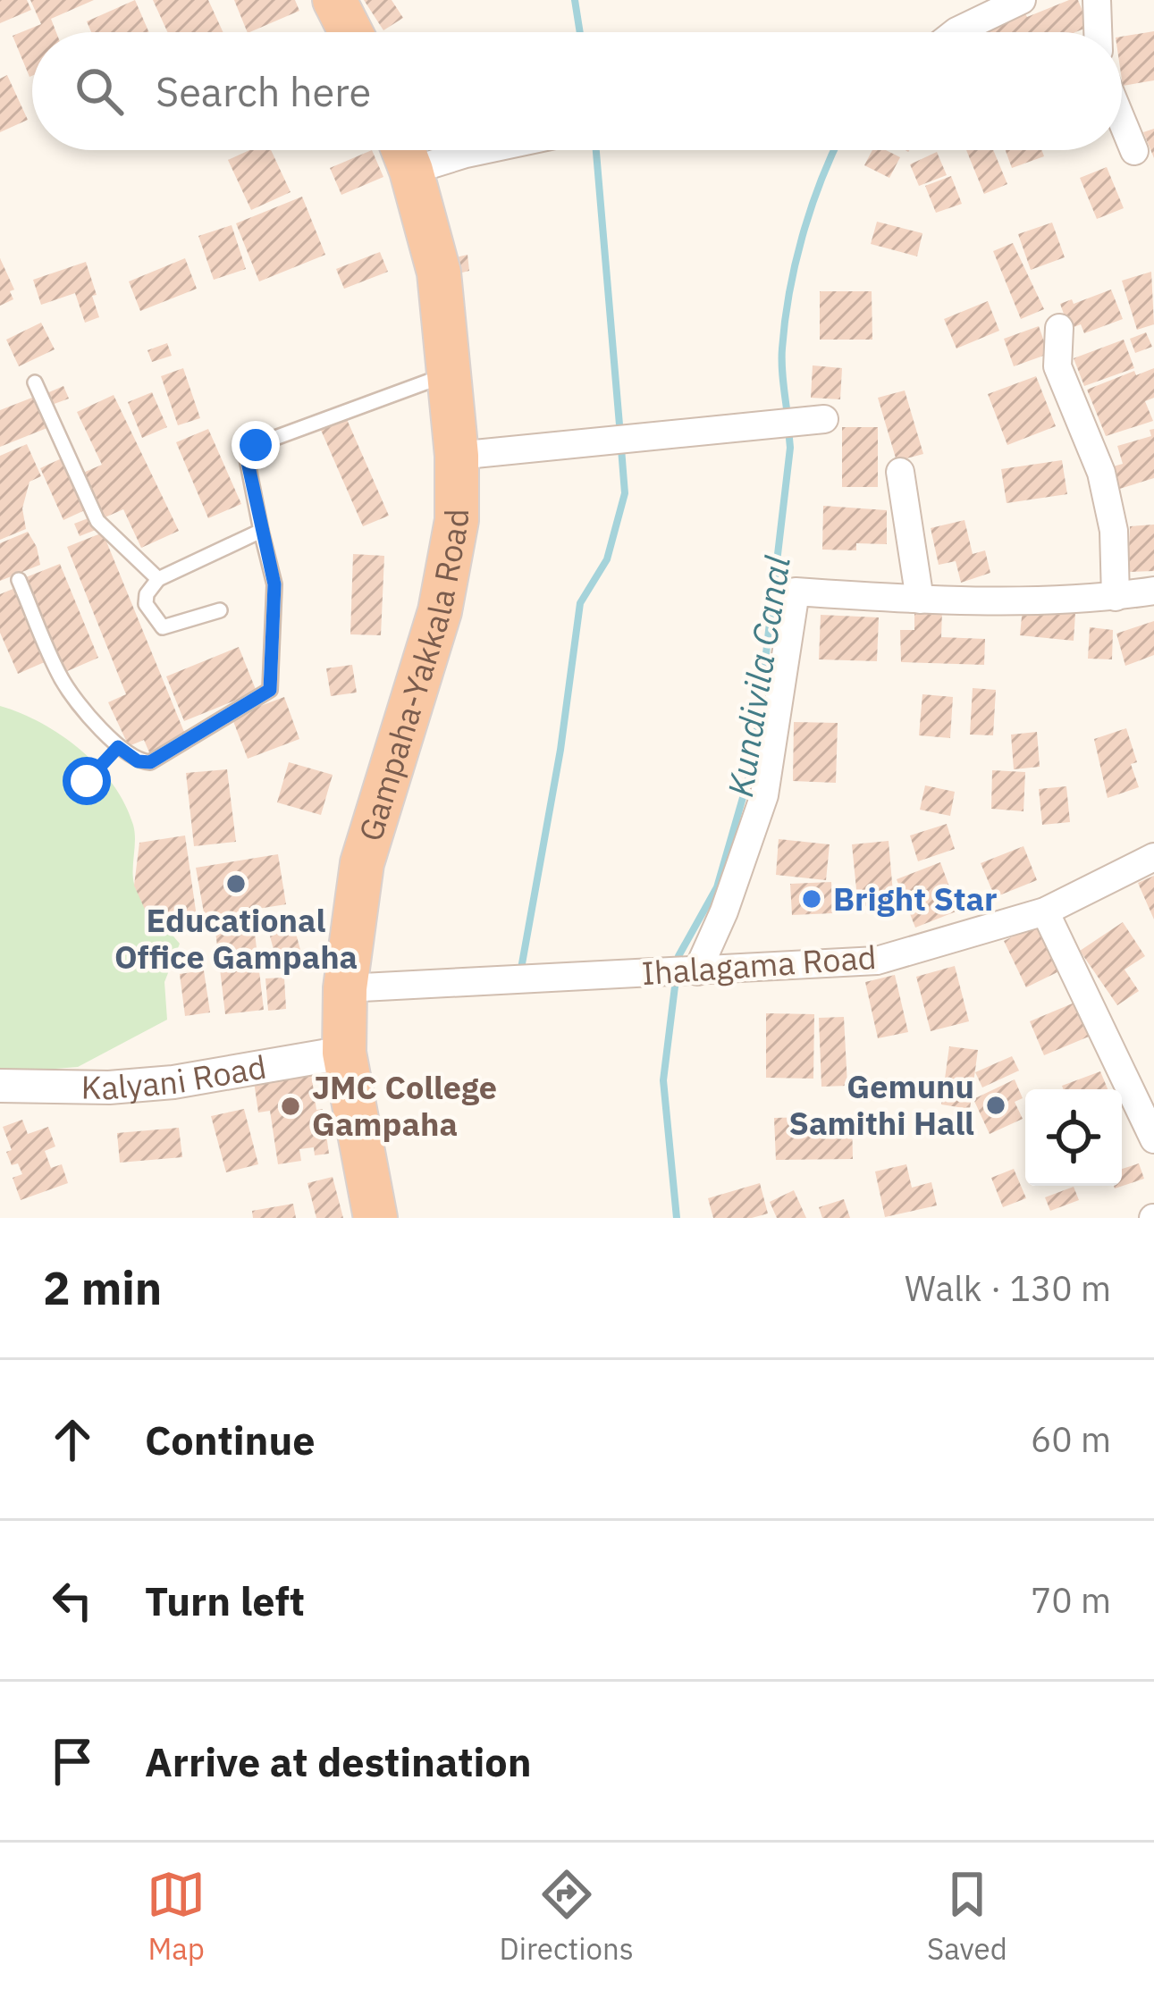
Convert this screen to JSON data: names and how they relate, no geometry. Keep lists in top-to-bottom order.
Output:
{
  "streets": {
    "highway": ["Gampaha-Yakkala Road"],
    "street": ["Ihalagama Road", "Kalyani Road"]
  },
  "crossings": [
    ["Gampaha-Yakkala Road", "Ihalagama Road"],
    ["Gampaha-Yakkala Road", "Kalyani Road"]
  ],
  "water": ["Kundivila Canal"],
  "places": [
    "Educational Office Gampaha",
    "Bright Star",
    "Gemunu Samithi Hall",
    "JMC College Gampaha"
  ],
  "page": {
    "search": "Search here",
    "heading": ["2 min", "Walk · 130 m"],
    "list": [
      ["Continue", "60 m"],
      ["Turn left", "70 m"],
      "Arrive at destination"
    ],
    "nav": ["Map", "Directions", "Saved"]
  }
}
